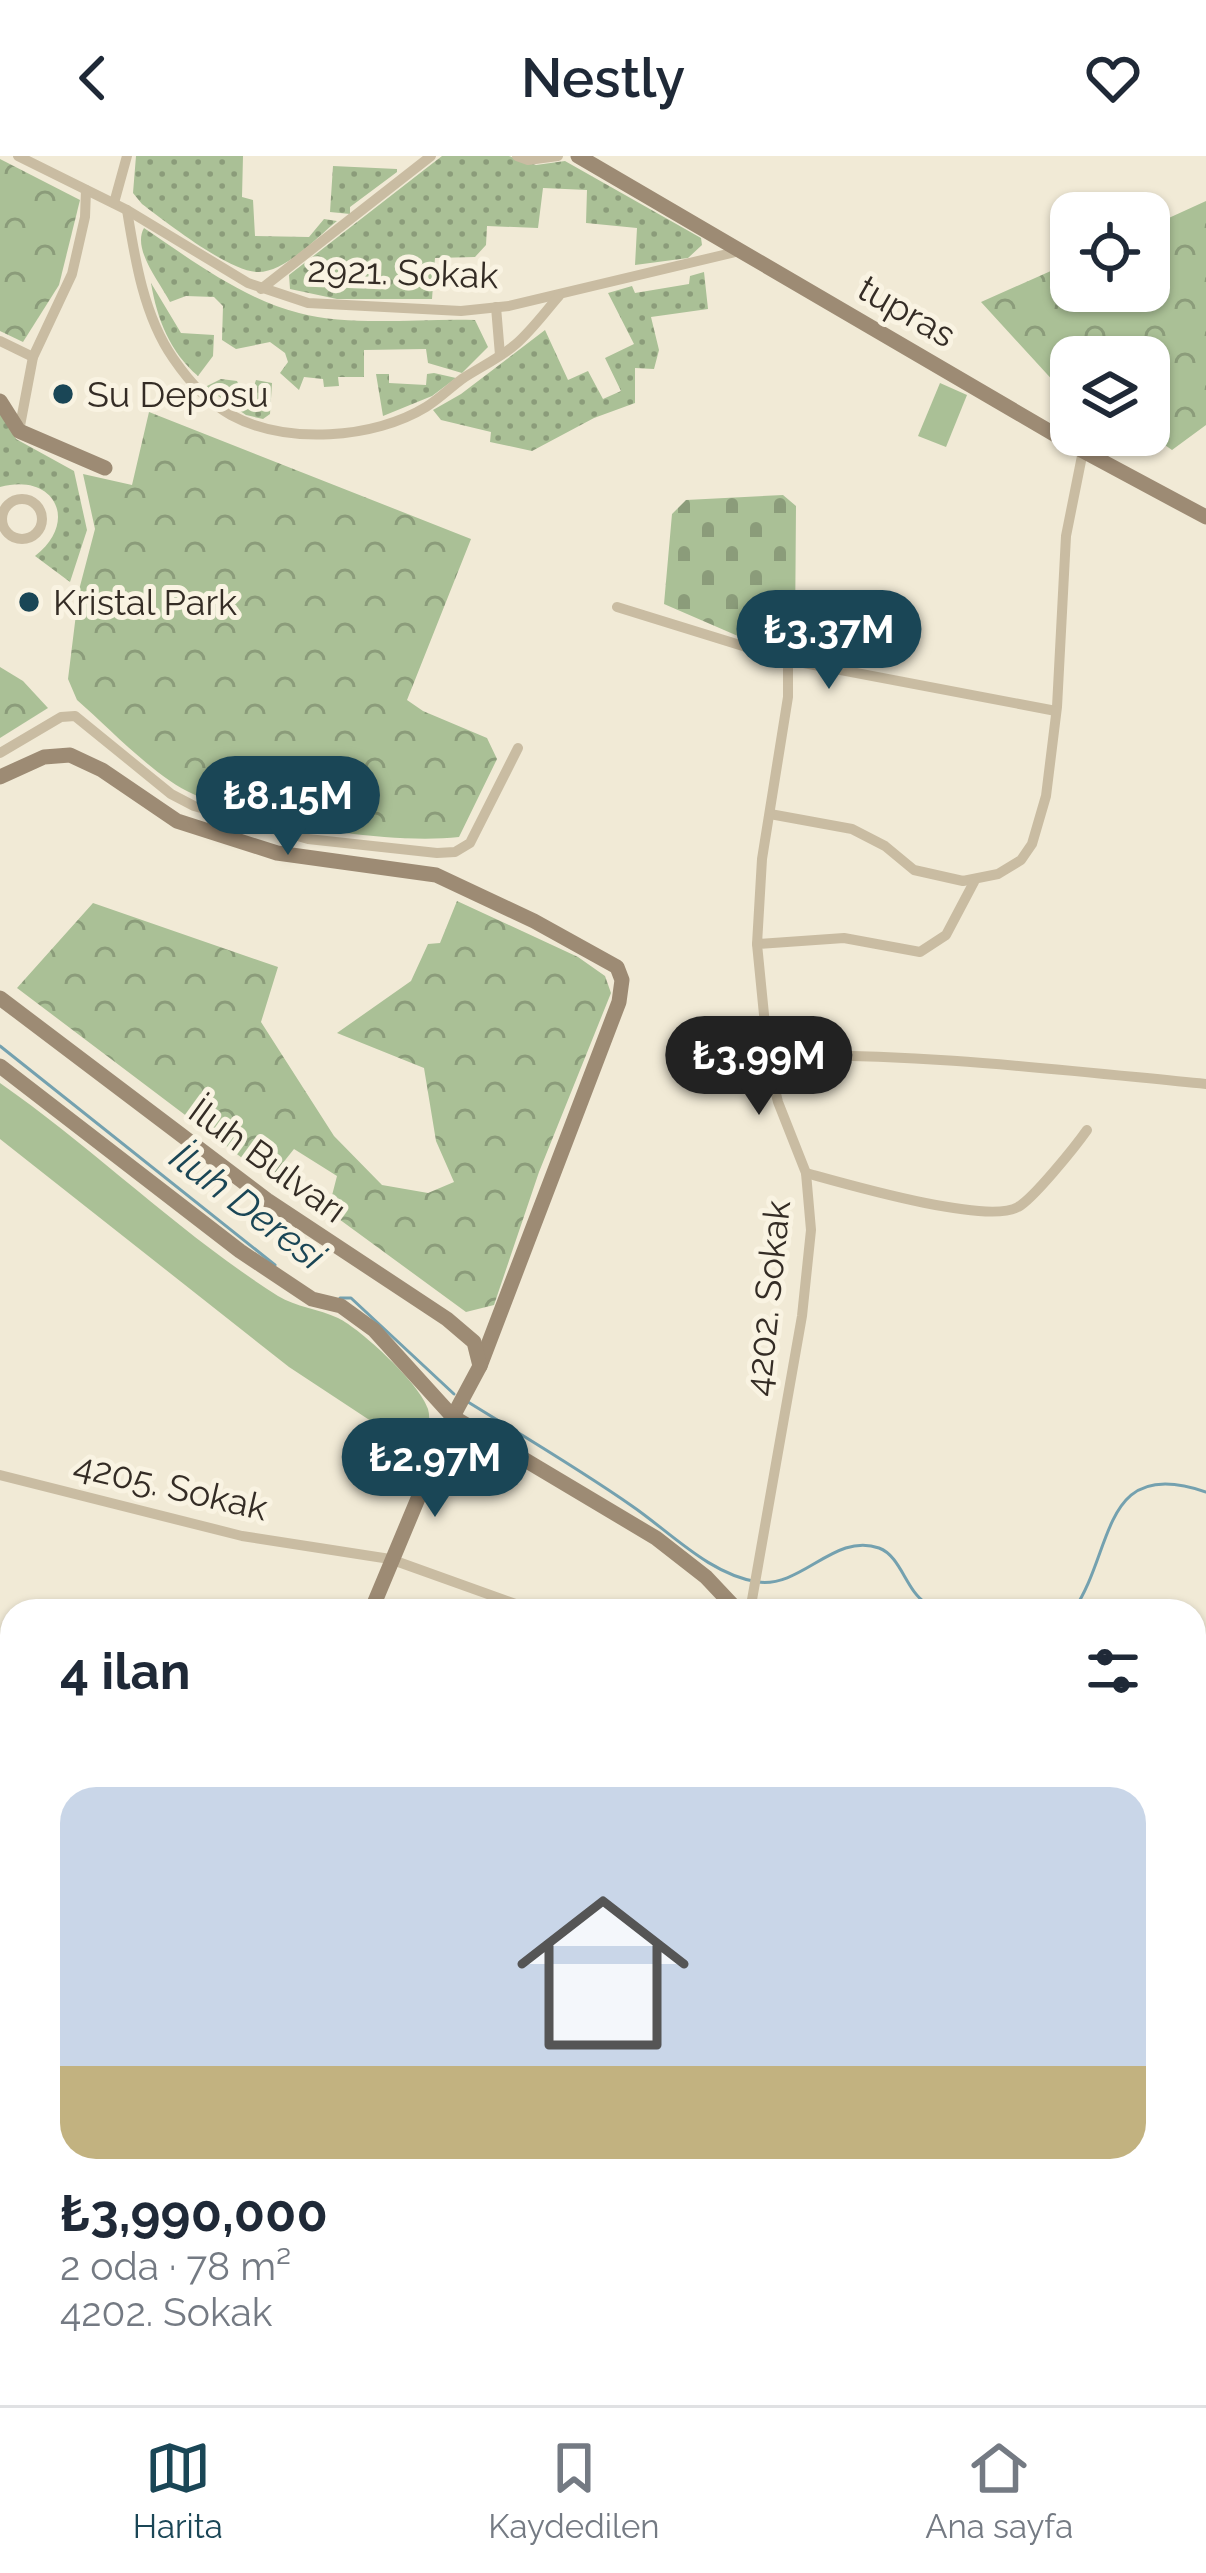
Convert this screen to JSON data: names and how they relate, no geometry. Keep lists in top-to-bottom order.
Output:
{
  "streets": {
    "street": [
      "2921. Sokak",
      "tupras",
      "İluh Bulvarı",
      "4202. Sokak",
      "4205. Sokak"
    ]
  },
  "crossings": [
    ["2921. Sokak", "tupras"]
  ],
  "water": ["İluh Deresi"],
  "places": ["Su Deposu", "Kristal Park"],
  "page": {
    "header": "Nestly",
    "price": [
      "₺3.37M",
      "₺8.15M",
      "₺3.99M",
      "₺2.97M"
    ],
    "heading": "4 ilan",
    "list": [
      {
        "name": "₺3,990,000",
        "note": "2 oda · 78 m² · 4202. Sokak"
      }
    ],
    "tabs": ["Harita", "Kaydedilen", "Ana sayfa"]
  }
}
